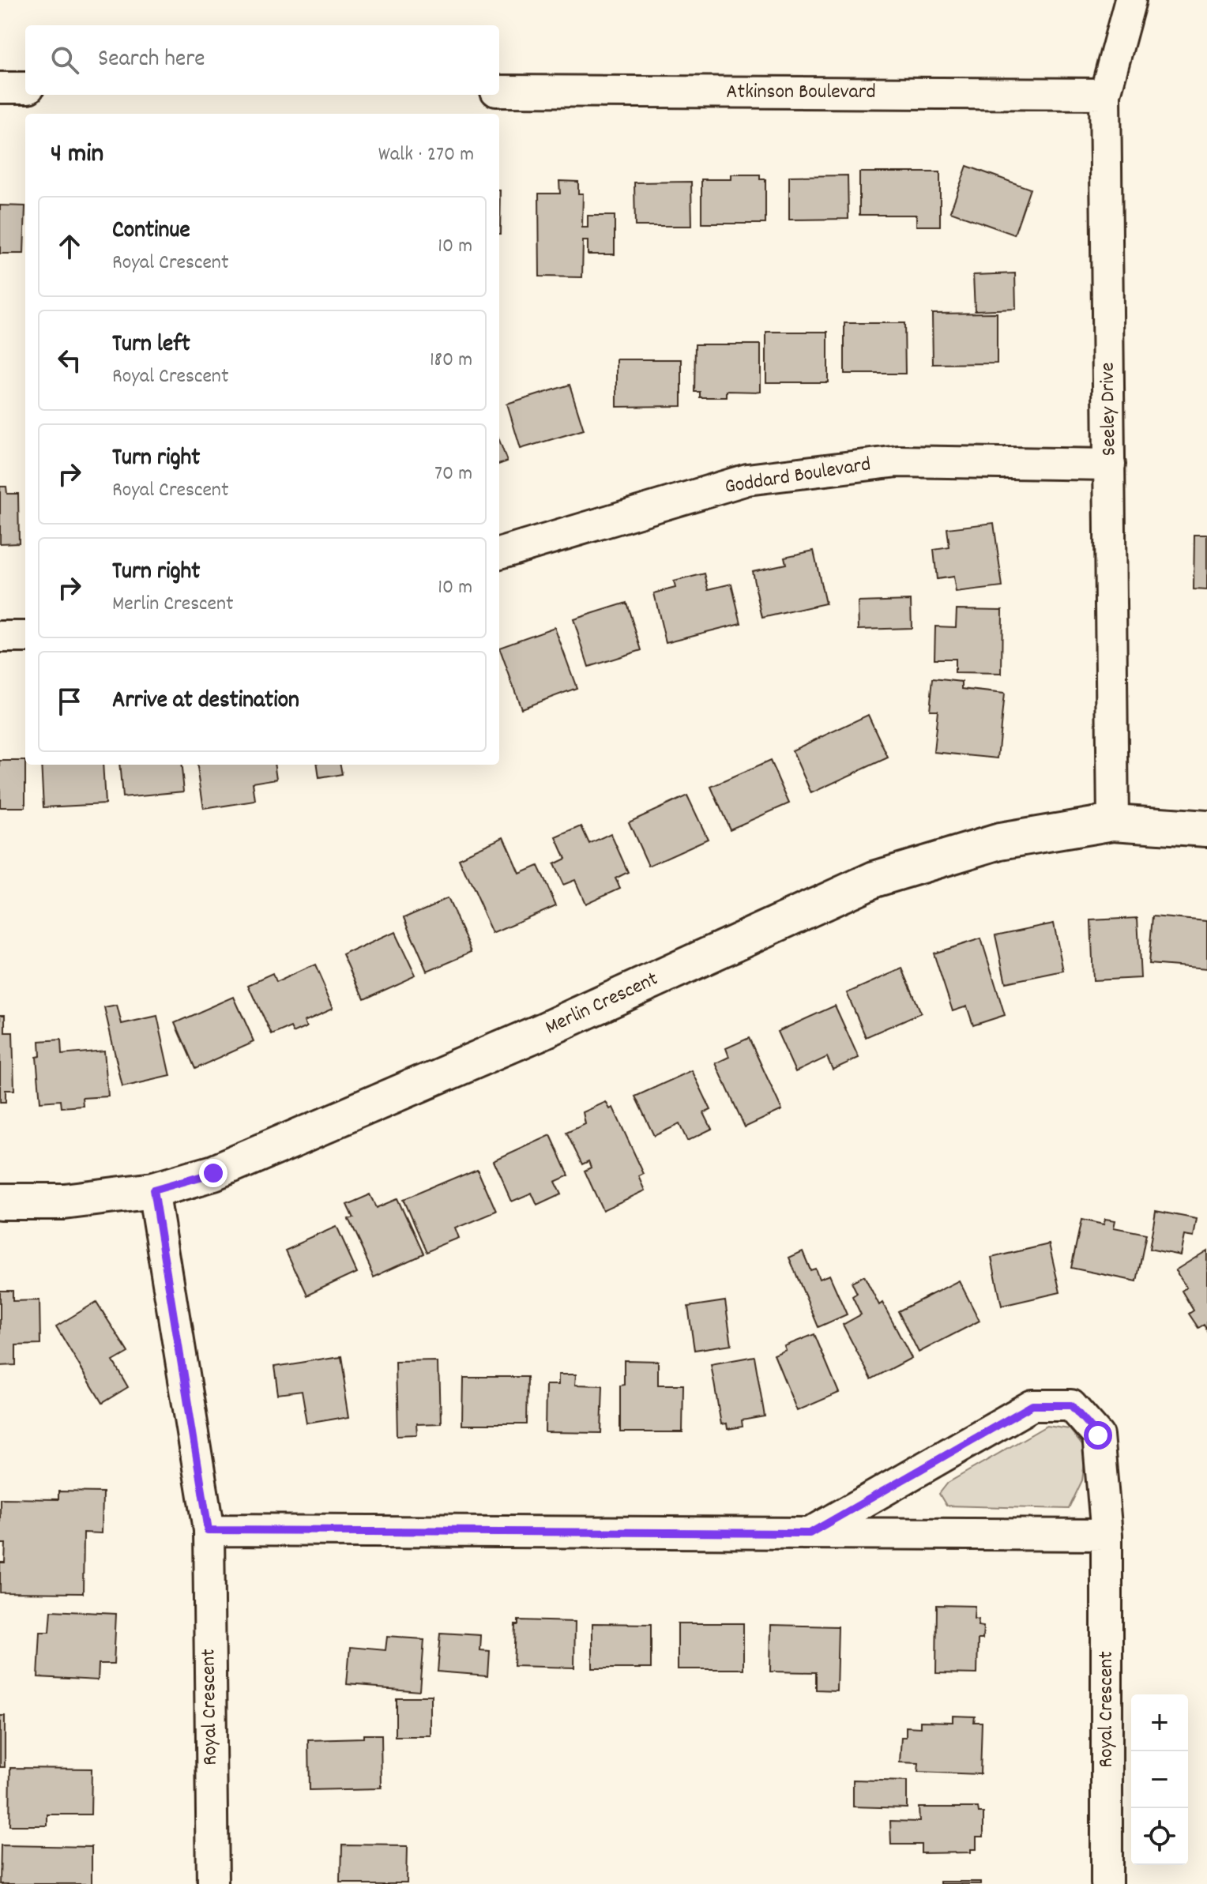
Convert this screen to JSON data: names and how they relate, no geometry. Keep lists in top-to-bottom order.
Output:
{
  "streets": {
    "street": [
      "Atkinson Boulevard",
      "Seeley Drive",
      "Goddard Boulevard",
      "Merlin Crescent",
      "Royal Crescent"
    ]
  },
  "crossings": [
    ["Atkinson Boulevard", "Seeley Drive"],
    ["Seeley Drive", "Goddard Boulevard"],
    ["Seeley Drive", "Merlin Crescent"],
    ["Merlin Crescent", "Royal Crescent"]
  ],
  "page": {
    "search": "Search here",
    "heading": ["4 min", "Walk · 270 m"],
    "list": [
      ["Continue", "Royal Crescent", "10 m"],
      ["Turn left", "Royal Crescent", "180 m"],
      ["Turn right", "Royal Crescent", "70 m"],
      ["Turn right", "Merlin Crescent", "10 m"],
      "Arrive at destination"
    ],
    "map_buttons": ["+", "−"]
  }
}
